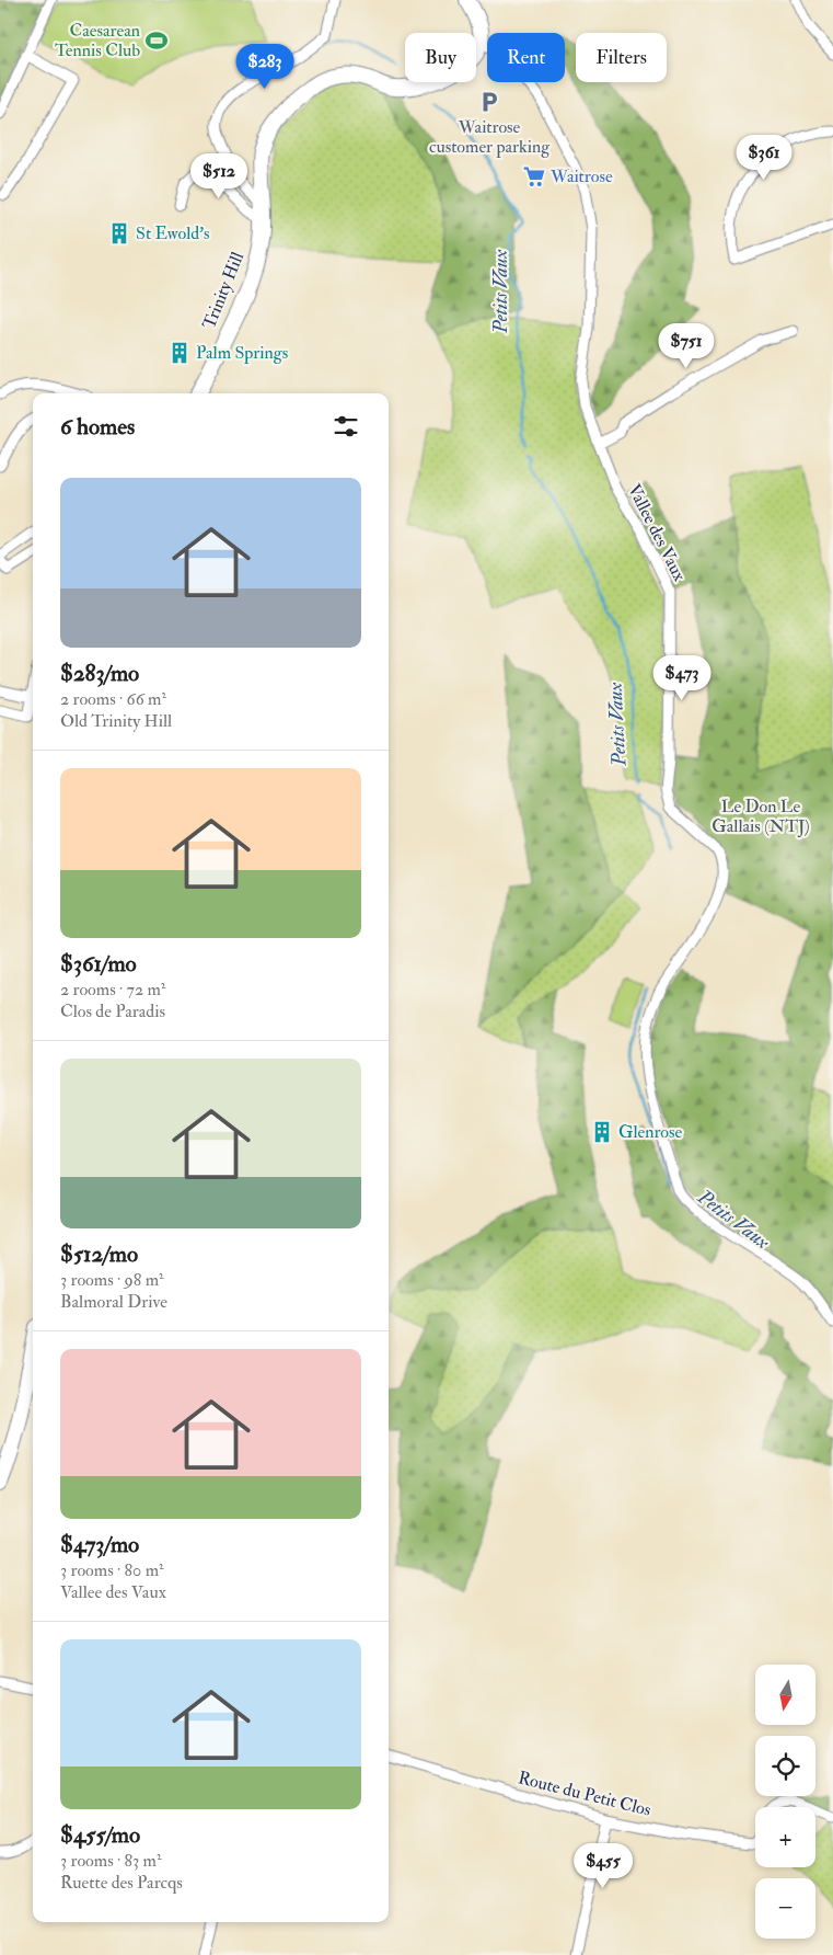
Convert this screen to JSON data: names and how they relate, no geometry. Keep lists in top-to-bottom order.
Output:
{
  "streets": {
    "main road": ["Trinity Hill"],
    "street": ["Vallee des Vaux", "Route du Petit Clos"]
  },
  "crossings": [
    ["Trinity Hill", "Vallee des Vaux"]
  ],
  "water": ["Petits Vaux"],
  "parks": ["Le Don Le Gallais (NTJ)"],
  "places": {
    "sports": ["Caesarean Tennis Club"],
    "parking": ["Waitrose customer parking"],
    "supermarket": ["Waitrose"],
    "building": ["St Ewold's", "Palm Springs", "Glenrose"]
  },
  "north": "bottom",
  "page": {
    "chip": ["Buy", "Rent", "Filters"],
    "price": [
      "$283",
      "$361",
      "$512",
      "$751",
      "$473",
      "$455"
    ],
    "heading": "6 homes",
    "list": [
      {
        "name": "$283/mo",
        "note": "2 rooms · 66 m² · Old Trinity Hill"
      },
      {
        "name": "$361/mo",
        "note": "2 rooms · 72 m² · Clos de Paradis"
      },
      {
        "name": "$512/mo",
        "note": "3 rooms · 98 m² · Balmoral Drive"
      },
      {
        "name": "$473/mo",
        "note": "3 rooms · 80 m² · Vallee des Vaux"
      },
      {
        "name": "$455/mo",
        "note": "3 rooms · 83 m² · Ruette des Parcqs"
      }
    ],
    "map_buttons": ["+", "−"]
  }
}
